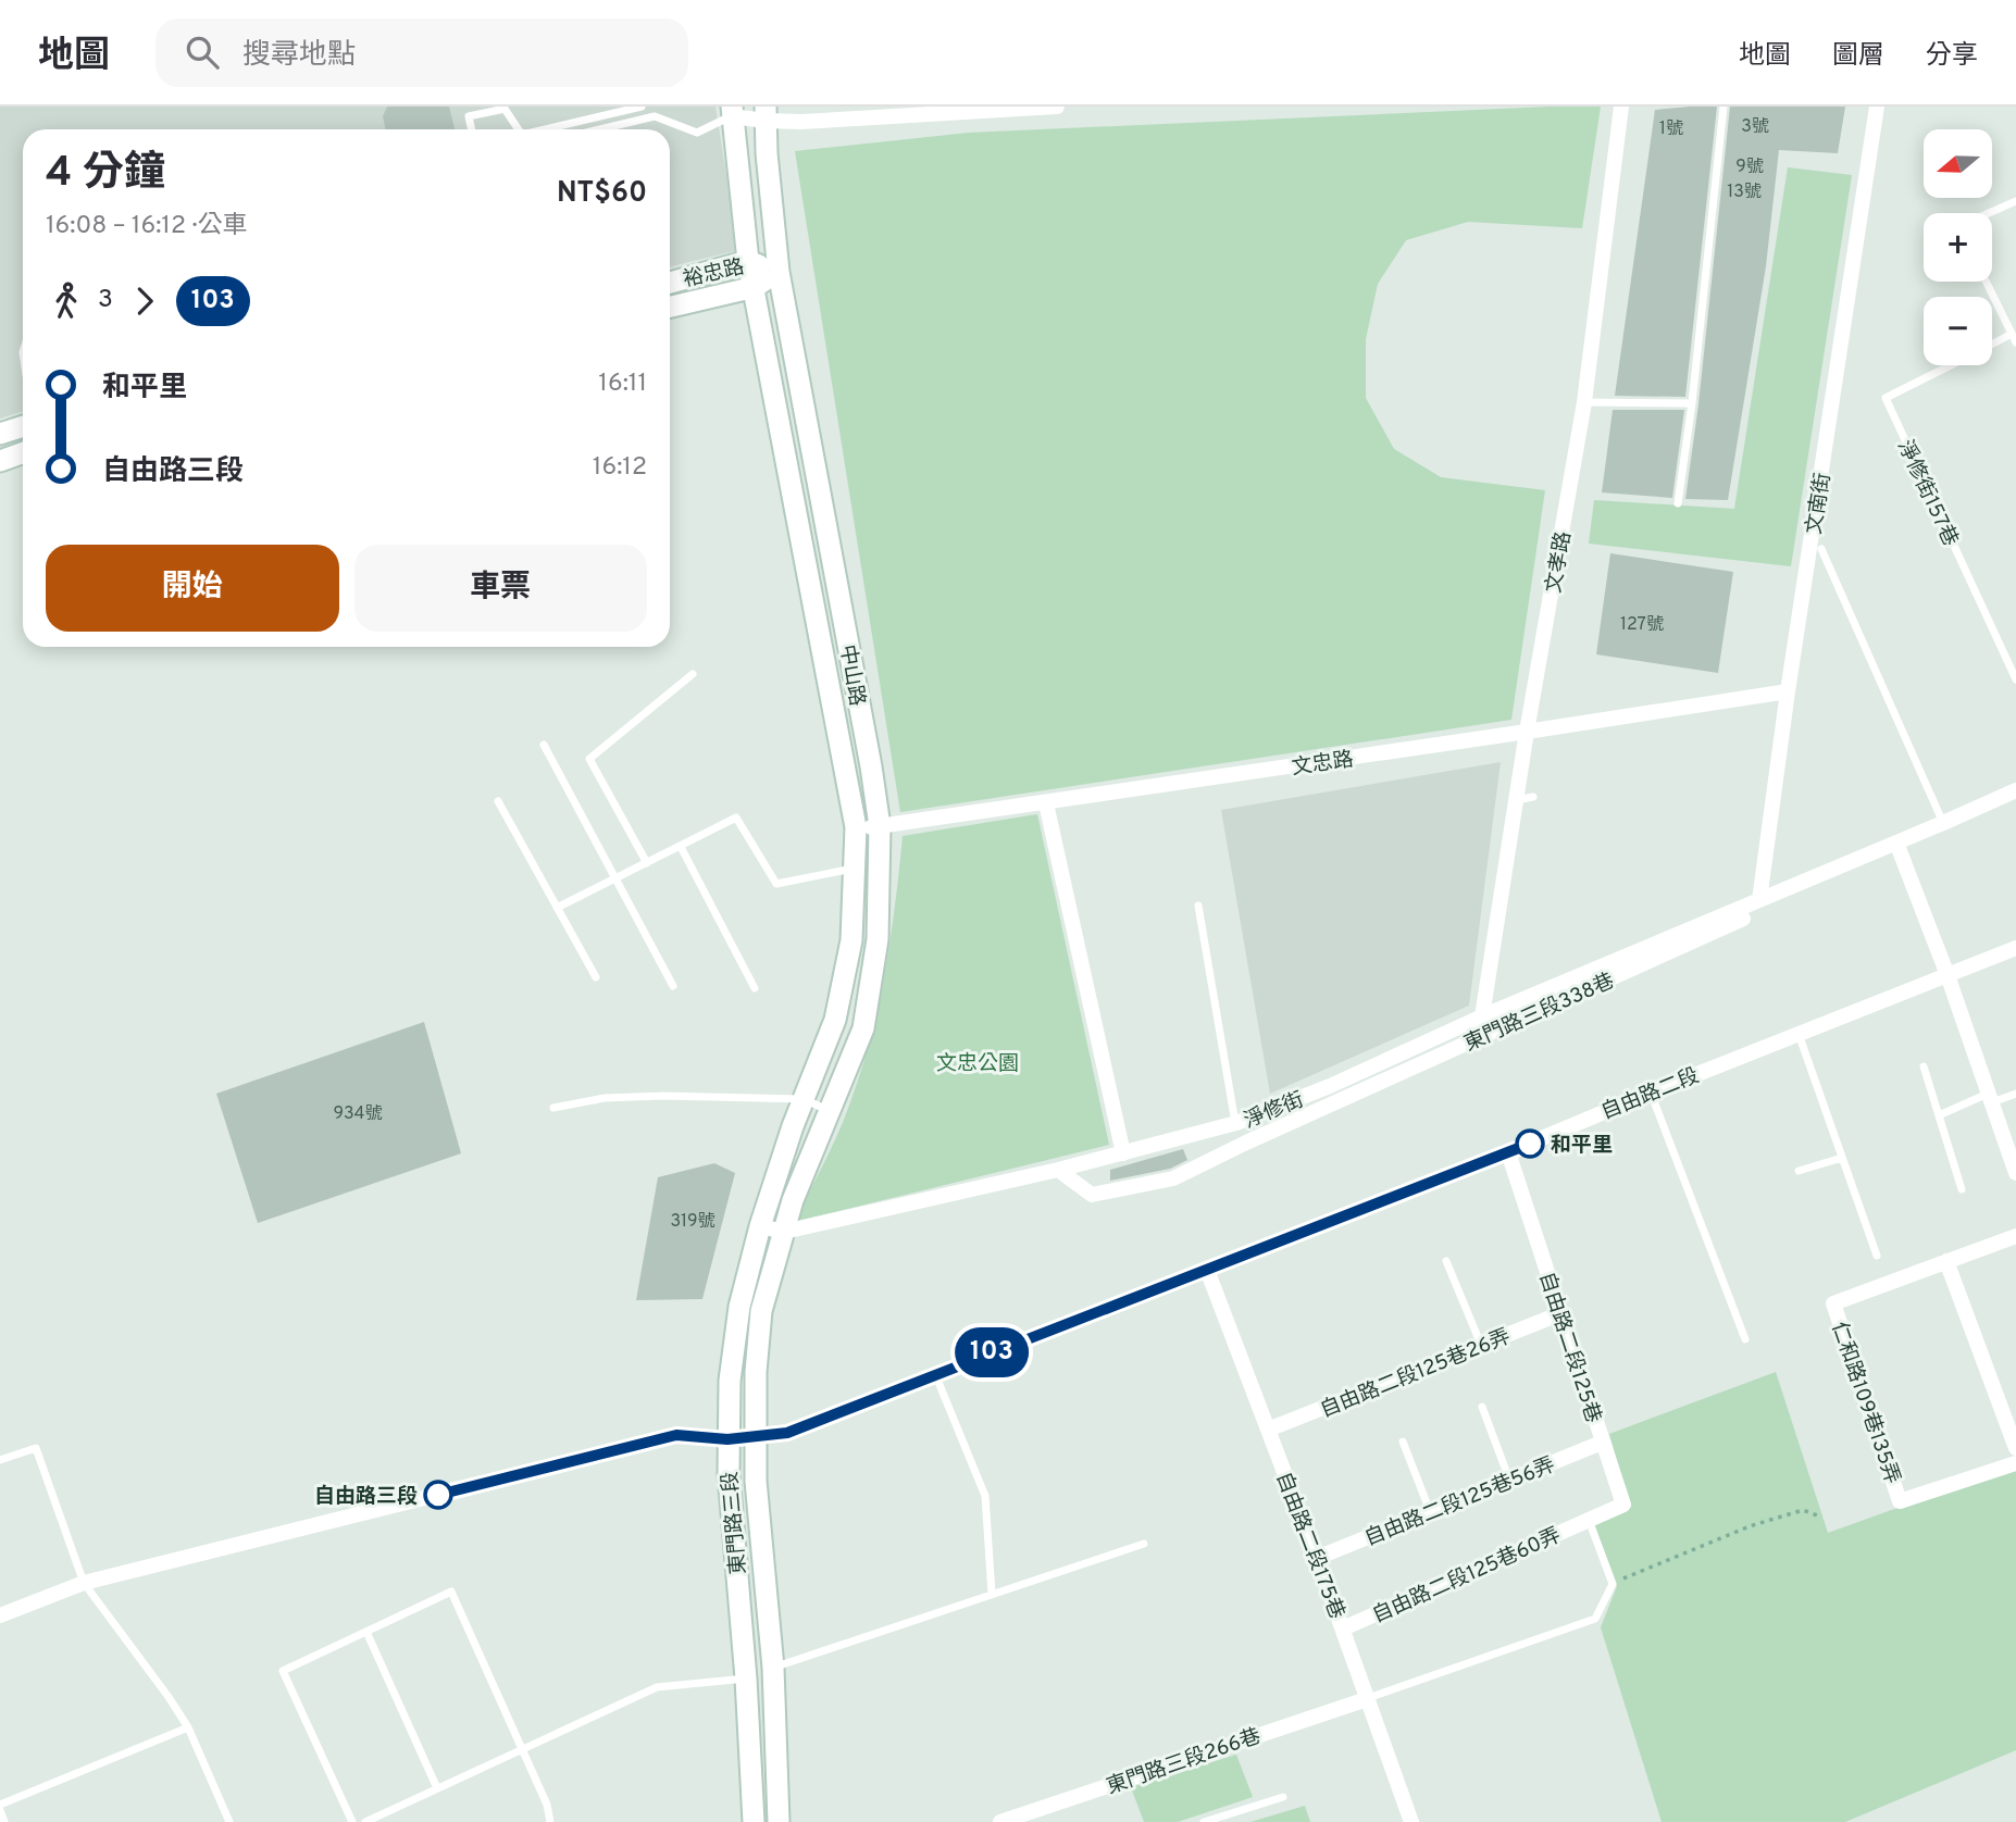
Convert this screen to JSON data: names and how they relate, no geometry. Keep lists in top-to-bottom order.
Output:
{
  "streets": {
    "main road": ["裕忠路", "中山路", "東門路三段"],
    "street": [
      "文南街",
      "文孝路",
      "文忠路",
      "東門路三段338巷",
      "自由路二段",
      "淨修街",
      "自由路二段125巷",
      "自由路二段125巷26弄",
      "仁和路109巷135弄",
      "自由路二段125巷56弄",
      "自由路二段175巷",
      "自由路二段125巷60弄",
      "東門路三段266巷"
    ],
    "lane": ["淨修街157巷"]
  },
  "crossings": [
    ["裕忠路", "中山路"],
    ["文南街", "文忠路"],
    ["文南街", "東門路三段338巷"],
    ["文南街", "淨修街"],
    ["文孝路", "文忠路"],
    ["文孝路", "淨修街"],
    ["中山路", "文忠路"],
    ["中山路", "淨修街"],
    ["中山路", "東門路三段"],
    ["東門路三段338巷", "淨修街"],
    ["自由路二段", "自由路二段125巷"],
    ["自由路二段", "東門路三段"],
    ["自由路二段", "自由路二段175巷"],
    ["淨修街", "東門路三段"],
    ["自由路二段125巷", "自由路二段125巷26弄"],
    ["自由路二段125巷", "自由路二段125巷56弄"],
    ["自由路二段125巷", "自由路二段125巷60弄"],
    ["自由路二段125巷26弄", "自由路二段175巷"],
    ["自由路二段125巷56弄", "自由路二段175巷"],
    ["自由路二段175巷", "自由路二段125巷60弄"],
    ["自由路二段175巷", "東門路三段266巷"]
  ],
  "parks": ["文忠公園"],
  "places": ["和平里", "自由路三段"],
  "lines": ["bus line 103"],
  "house_numbers": [
    "3號",
    "1號",
    "9號",
    "13號",
    "127號",
    "934號",
    "319號"
  ],
  "north": "left",
  "page": {
    "header": "地圖",
    "search": "搜尋地點",
    "nav": ["地圖", "圖層", "分享"],
    "on_map": "103",
    "map_buttons": ["+", "−"],
    "heading": ["4 分鐘", "16:08 – 16:12 · 公車", "NT$60"],
    "legs": ["3", "103"],
    "list": [
      {
        "name": "和平里",
        "value": "16:11"
      },
      {
        "name": "自由路三段",
        "value": "16:12"
      }
    ],
    "buttons": ["開始", "車票"]
  }
}
